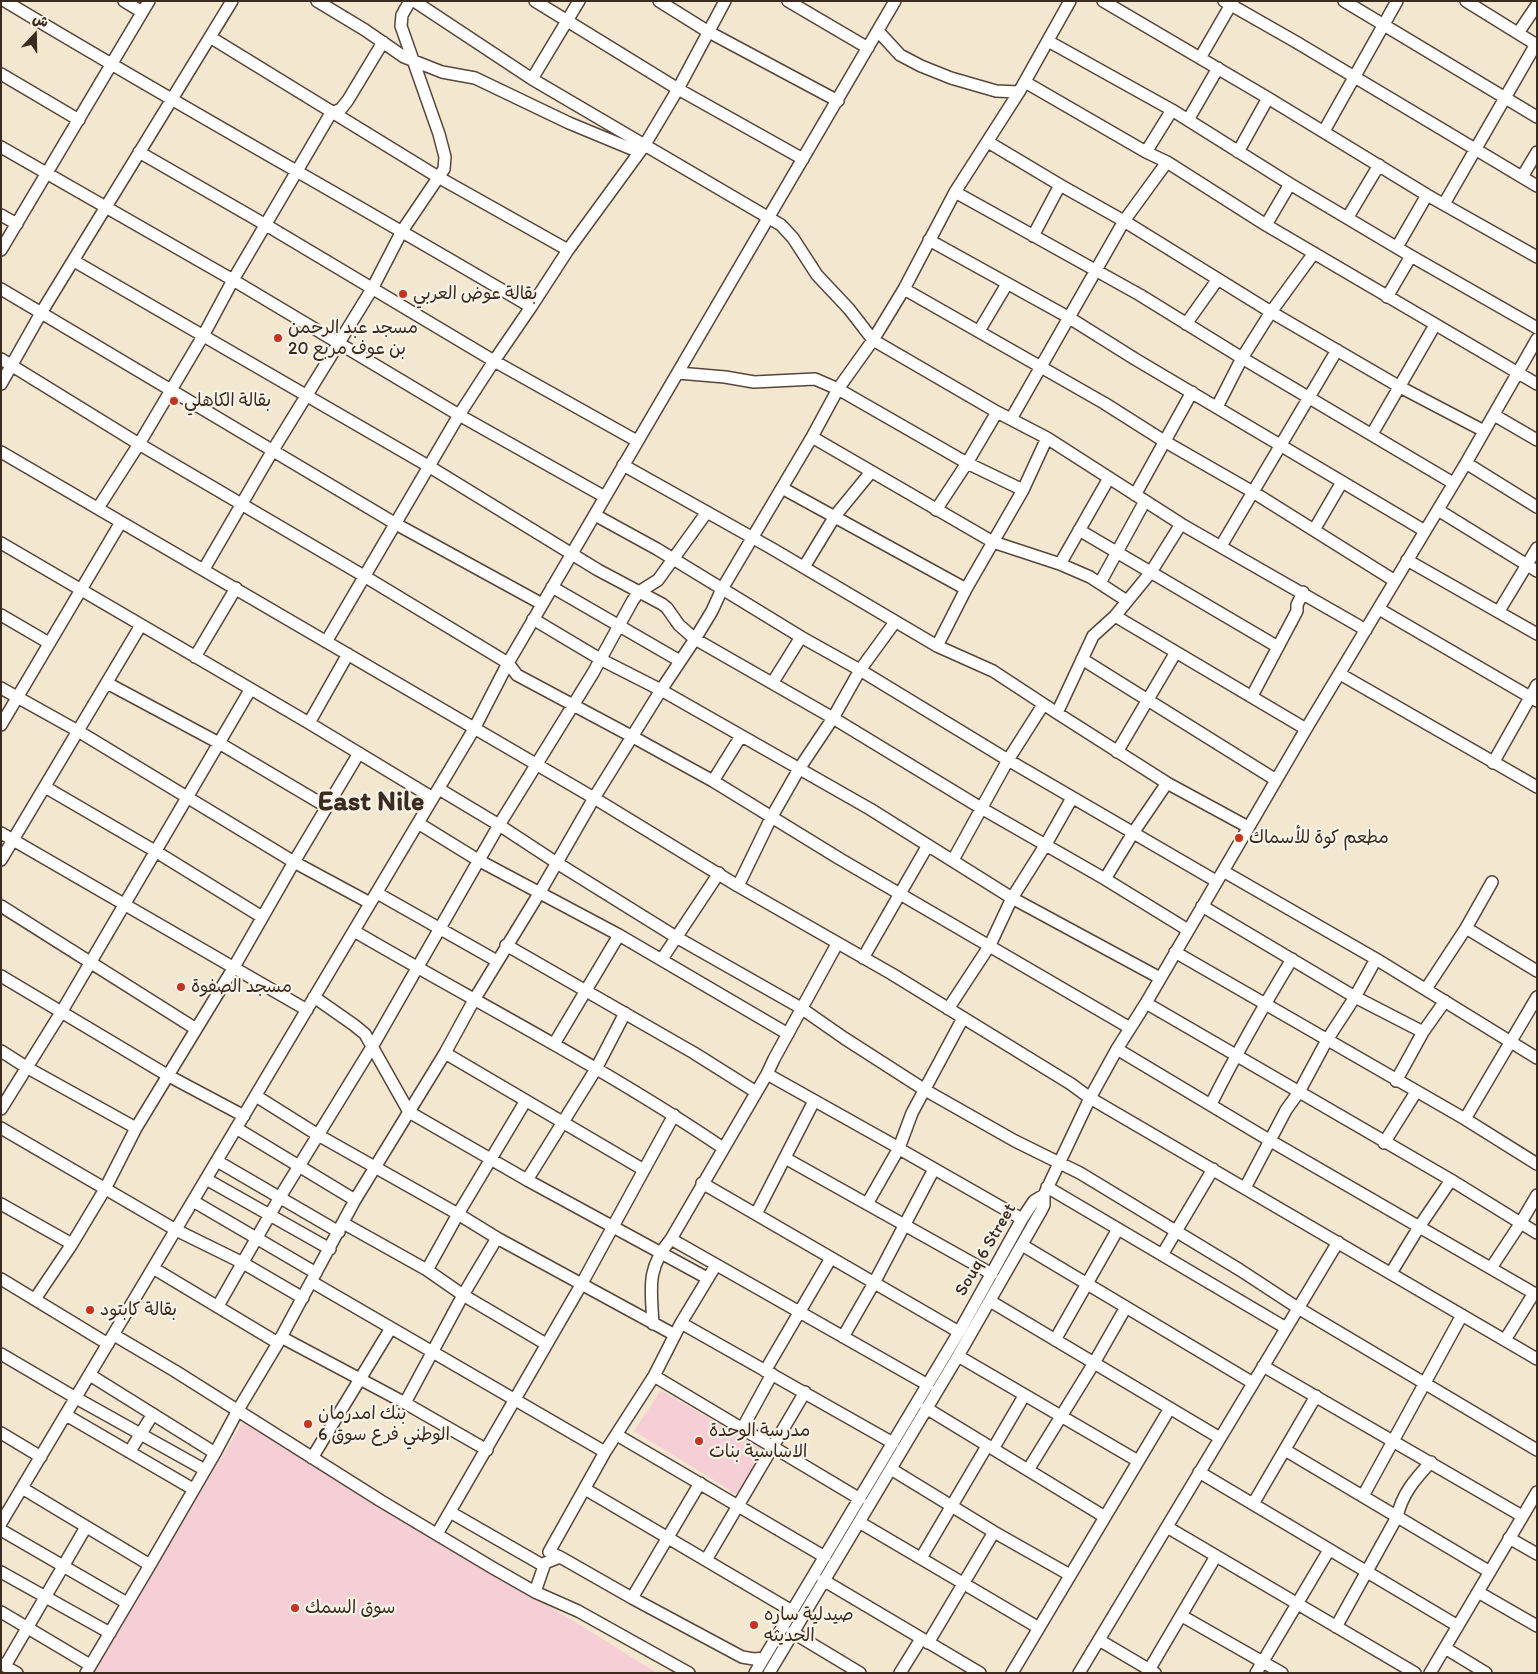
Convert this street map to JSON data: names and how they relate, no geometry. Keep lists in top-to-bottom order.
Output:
{
  "streets": {
    "street": ["Souq 6 Street"]
  },
  "districts": ["East Nile"],
  "places": [
    "بقالة عوض العربي",
    "مسجد عبد الرحمن بن عوف مربع 20",
    "بقالة الكاهلي",
    "مطعم كوة للأسماك",
    "مسجد الصفوة",
    "بقالة كابتود",
    "بنك امدرمان الوطني فرع سوق 6",
    "مدرسة الوحدة الاساسية بنات",
    "سوق السمك",
    "صيدلية ساره الحديثه"
  ],
  "north": "top"
}
